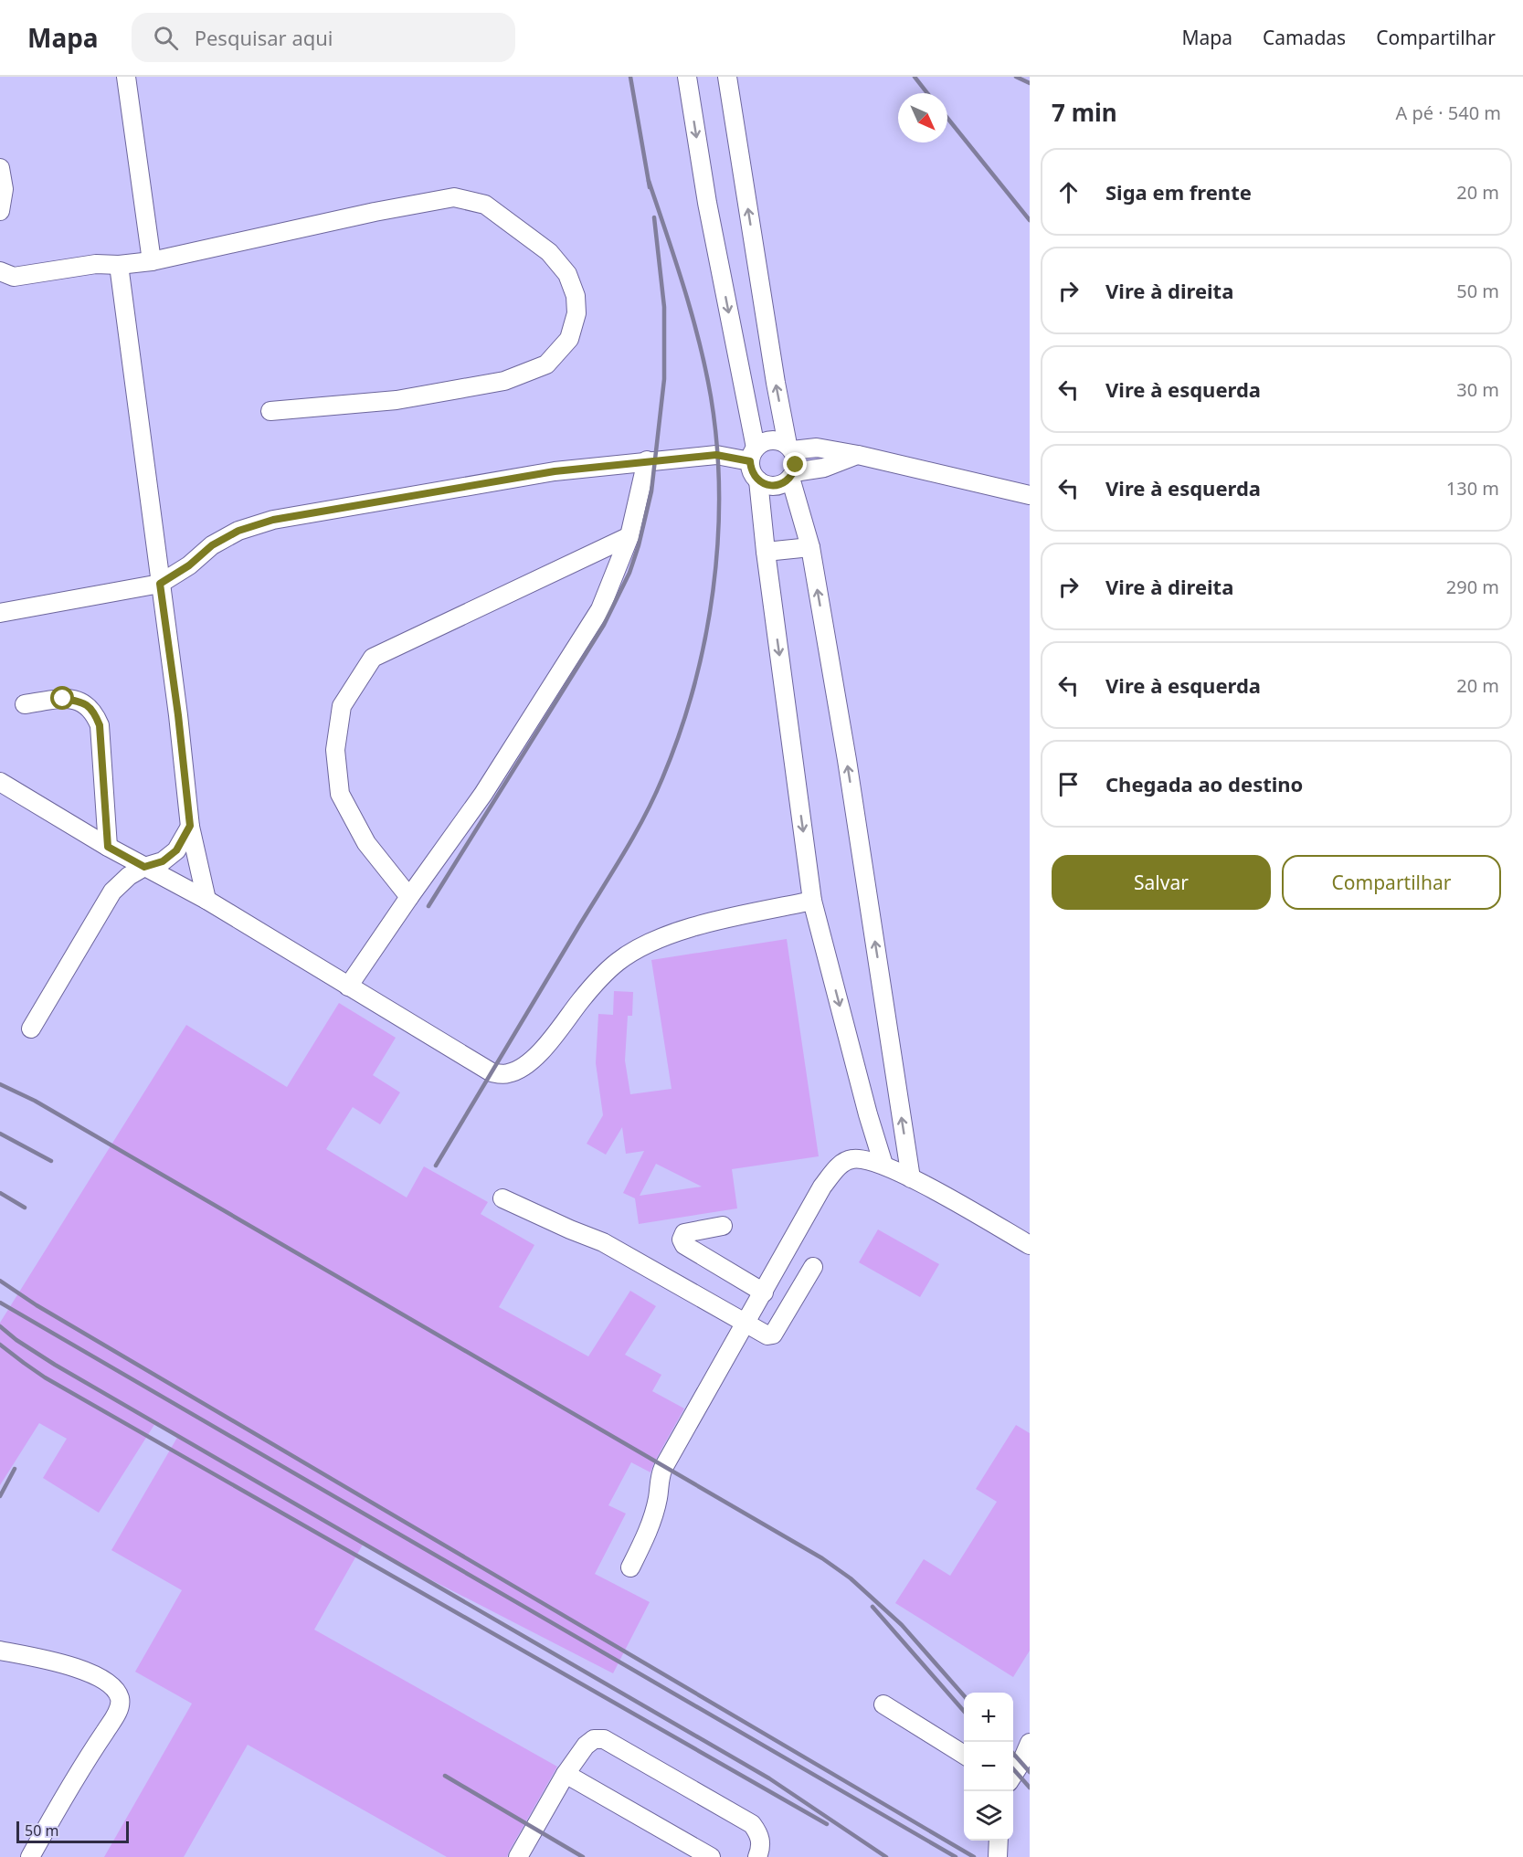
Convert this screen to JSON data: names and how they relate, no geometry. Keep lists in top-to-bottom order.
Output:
{
  "scale_bar": "50 m",
  "north": "bottom right",
  "page": {
    "header": "Mapa",
    "search": "Pesquisar aqui",
    "nav": ["Mapa", "Camadas", "Compartilhar"],
    "heading": ["7 min", "A pé · 540 m"],
    "list": [
      ["Siga em frente", "20 m"],
      ["Vire à direita", "50 m"],
      ["Vire à esquerda", "30 m"],
      ["Vire à esquerda", "130 m"],
      ["Vire à direita", "290 m"],
      ["Vire à esquerda", "20 m"],
      "Chegada ao destino"
    ],
    "buttons": ["Salvar", "Compartilhar"],
    "map_buttons": ["+", "−"],
    "scale": "50 m"
  }
}
